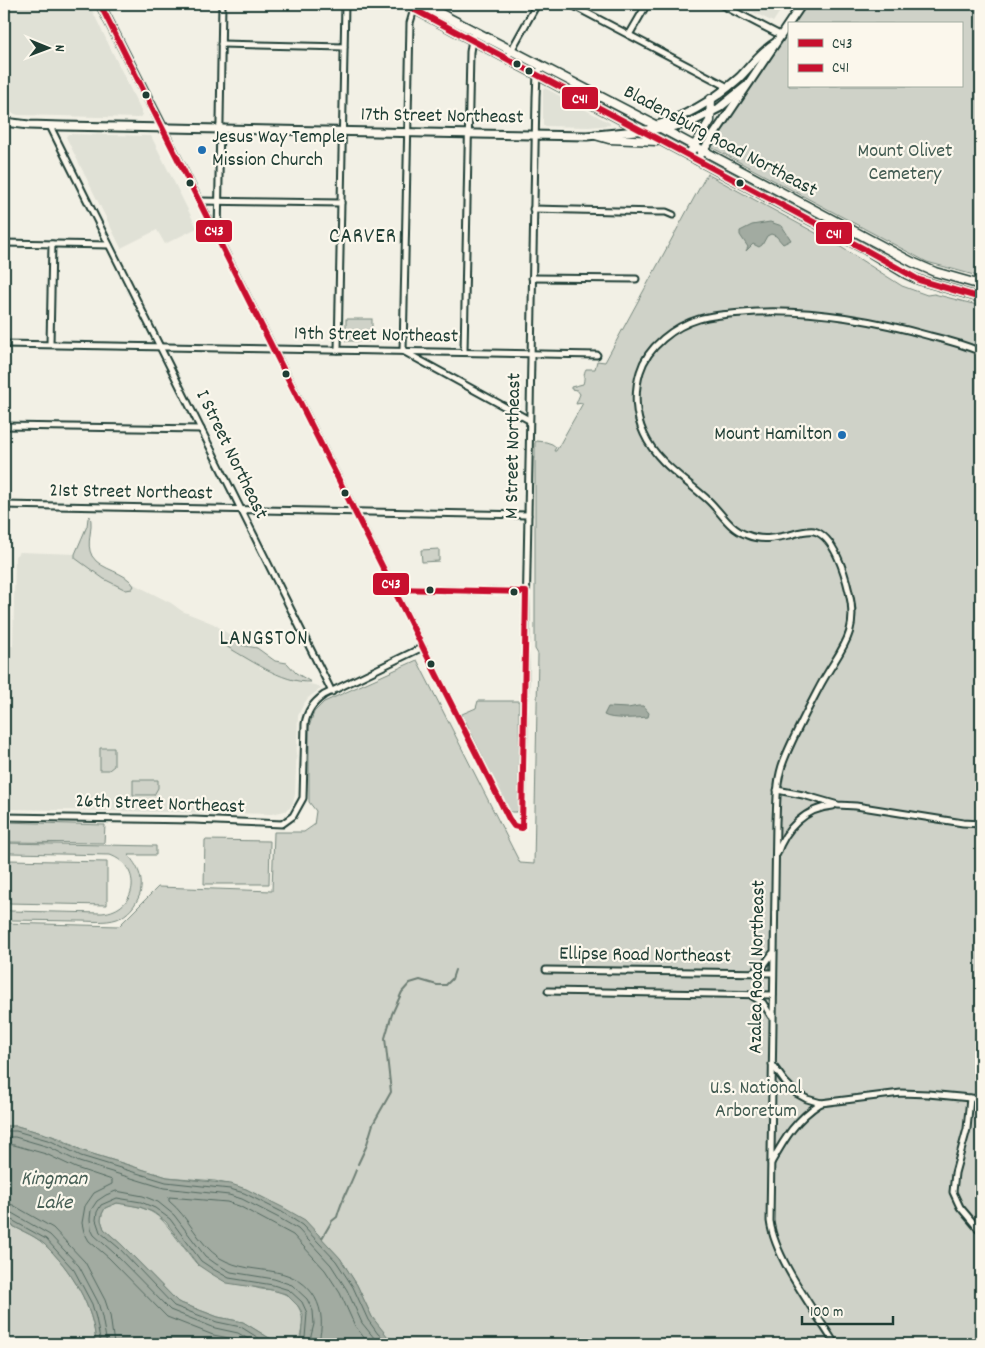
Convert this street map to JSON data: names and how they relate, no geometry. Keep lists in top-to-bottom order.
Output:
{
  "streets": {
    "main road": ["17th Street Northeast", "Bladensburg Road Northeast"],
    "street": [
      "19th Street Northeast",
      "M Street Northeast",
      "I Street Northeast",
      "21st Street Northeast",
      "26th Street Northeast",
      "Ellipse Road Northeast",
      "Azalea Road Northeast"
    ]
  },
  "crossings": [
    ["17th Street Northeast", "Bladensburg Road Northeast"],
    ["17th Street Northeast", "M Street Northeast"],
    ["17th Street Northeast", "I Street Northeast"],
    ["Bladensburg Road Northeast", "M Street Northeast"],
    ["19th Street Northeast", "M Street Northeast"],
    ["19th Street Northeast", "I Street Northeast"],
    ["M Street Northeast", "21st Street Northeast"],
    ["I Street Northeast", "21st Street Northeast"],
    ["I Street Northeast", "26th Street Northeast"],
    ["Ellipse Road Northeast", "Azalea Road Northeast"]
  ],
  "districts": ["CARVER", "LANGSTON"],
  "water": ["Kingman Lake"],
  "parks": ["Mount Olivet Cemetery", "U.S. National Arboretum"],
  "places": ["Jesus Way Temple Mission Church", "Mount Hamilton"],
  "lines": ["transit line C43", "transit line C41"],
  "legend": ["C43", "C41"],
  "scale_bar": "100 m",
  "north": "right"
}
